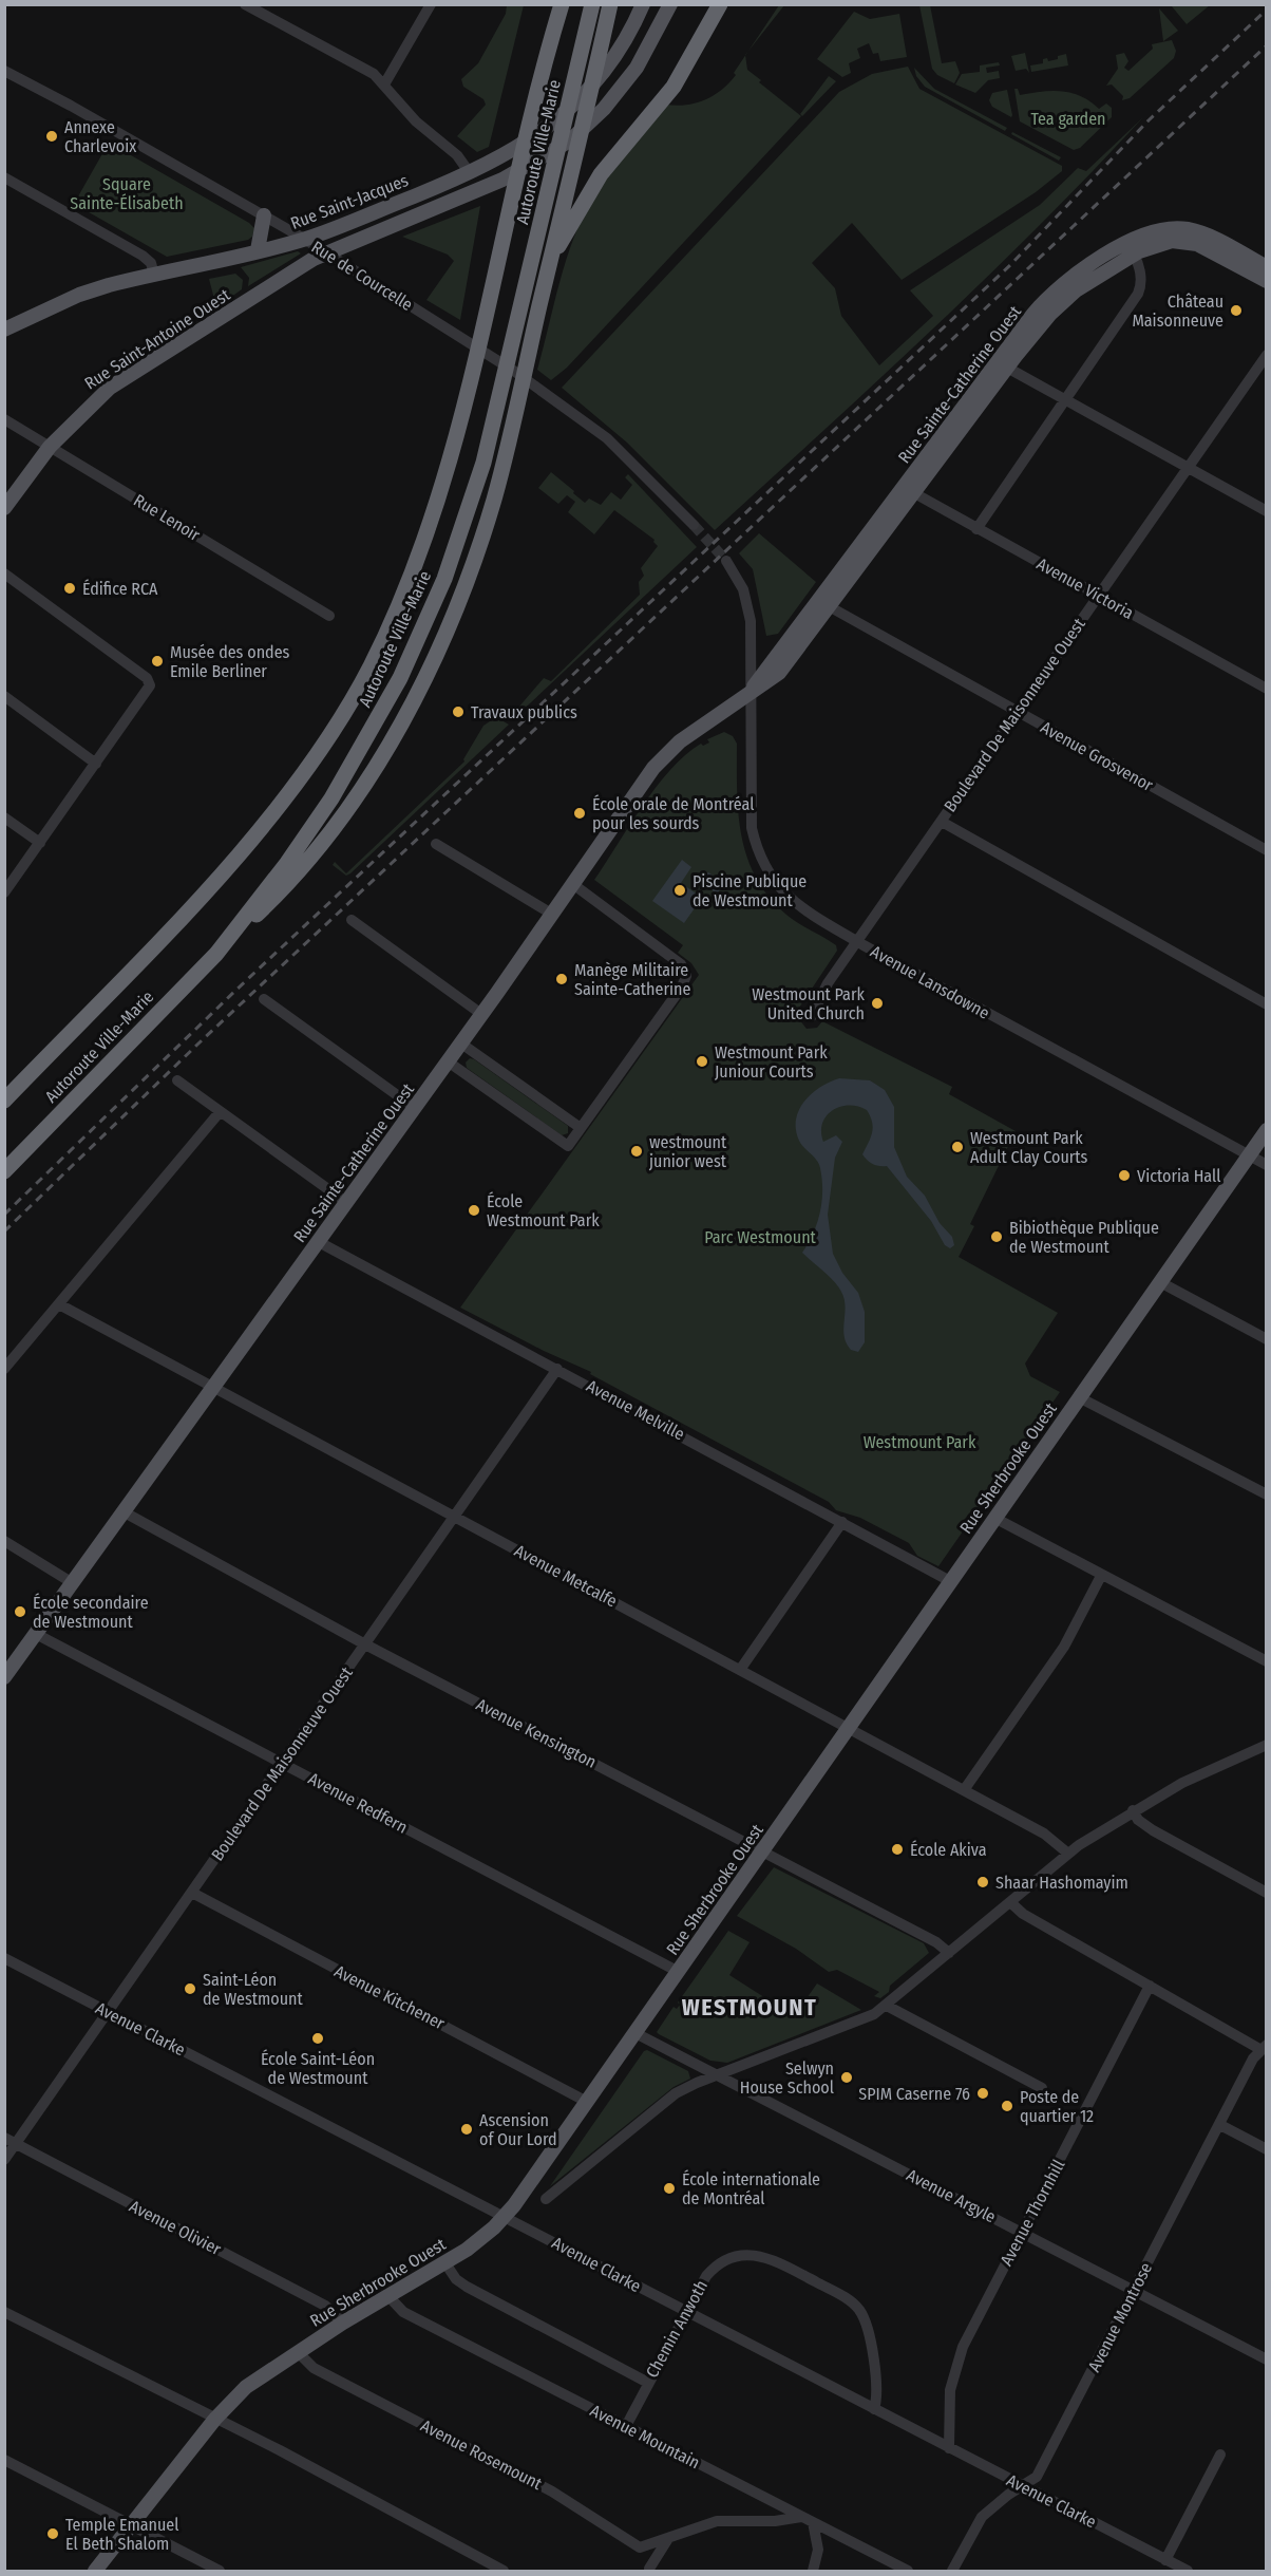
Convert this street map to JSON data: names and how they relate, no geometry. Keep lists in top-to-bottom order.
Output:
{
  "streets": {
    "highway": ["Autoroute Ville-Marie"],
    "main road": [
      "Rue Saint-Jacques",
      "Rue Saint-Antoine Ouest",
      "Rue Sainte-Catherine Ouest",
      "Rue Sherbrooke Ouest"
    ],
    "street": [
      "Rue de Courcelle",
      "Rue Lenoir",
      "Avenue Victoria",
      "Boulevard De Maisonneuve Ouest",
      "Avenue Grosvenor",
      "Avenue Lansdowne",
      "Avenue Melville",
      "Avenue Metcalfe",
      "Avenue Kensington",
      "Avenue Redfern",
      "Avenue Kitchener",
      "Avenue Clarke",
      "Avenue Argyle",
      "Avenue Thornhill",
      "Avenue Olivier",
      "Avenue Montrose",
      "Chemin Anwoth",
      "Avenue Mountain",
      "Avenue Rosemount"
    ]
  },
  "crossings": [
    ["Rue Saint-Jacques", "Rue de Courcelle"],
    ["Rue de Courcelle", "Rue Saint-Antoine Ouest"],
    ["Rue Saint-Antoine Ouest", "Rue Lenoir"],
    ["Rue Sainte-Catherine Ouest", "Avenue Victoria"],
    ["Rue Sainte-Catherine Ouest", "Avenue Grosvenor"],
    ["Rue Sainte-Catherine Ouest", "Avenue Lansdowne"],
    ["Rue Sainte-Catherine Ouest", "Avenue Melville"],
    ["Rue Sainte-Catherine Ouest", "Avenue Metcalfe"],
    ["Rue Sainte-Catherine Ouest", "Avenue Kensington"],
    ["Rue Sainte-Catherine Ouest", "Avenue Redfern"],
    ["Avenue Victoria", "Boulevard De Maisonneuve Ouest"],
    ["Boulevard De Maisonneuve Ouest", "Avenue Grosvenor"],
    ["Boulevard De Maisonneuve Ouest", "Avenue Lansdowne"],
    ["Boulevard De Maisonneuve Ouest", "Avenue Melville"],
    ["Boulevard De Maisonneuve Ouest", "Avenue Metcalfe"],
    ["Boulevard De Maisonneuve Ouest", "Avenue Kensington"],
    ["Boulevard De Maisonneuve Ouest", "Avenue Redfern"],
    ["Boulevard De Maisonneuve Ouest", "Avenue Kitchener"],
    ["Boulevard De Maisonneuve Ouest", "Avenue Clarke"],
    ["Boulevard De Maisonneuve Ouest", "Avenue Olivier"],
    ["Avenue Lansdowne", "Rue Sherbrooke Ouest"],
    ["Avenue Melville", "Rue Sherbrooke Ouest"],
    ["Rue Sherbrooke Ouest", "Avenue Metcalfe"],
    ["Rue Sherbrooke Ouest", "Avenue Kensington"],
    ["Rue Sherbrooke Ouest", "Avenue Redfern"],
    ["Rue Sherbrooke Ouest", "Avenue Kitchener"],
    ["Rue Sherbrooke Ouest", "Avenue Clarke"],
    ["Rue Sherbrooke Ouest", "Avenue Argyle"],
    ["Rue Sherbrooke Ouest", "Avenue Olivier"],
    ["Rue Sherbrooke Ouest", "Avenue Mountain"],
    ["Rue Sherbrooke Ouest", "Avenue Rosemount"],
    ["Avenue Clarke", "Avenue Thornhill"],
    ["Avenue Clarke", "Avenue Montrose"],
    ["Avenue Clarke", "Chemin Anwoth"],
    ["Avenue Argyle", "Avenue Thornhill"],
    ["Avenue Argyle", "Avenue Montrose"],
    ["Chemin Anwoth", "Avenue Mountain"]
  ],
  "districts": ["WESTMOUNT"],
  "parks": [
    "Tea garden",
    "Square Sainte-Élisabeth",
    "Parc Westmount",
    "Westmount Park"
  ],
  "places": [
    "Annexe Charlevoix",
    "Château Maisonneuve",
    "Édifice RCA",
    "Musée des ondes Emile Berliner",
    "Travaux publics",
    "École orale de Montréal pour les sourds",
    "Piscine Publique de Westmount",
    "Manège Militaire Sainte-Catherine",
    "Westmount Park United Church",
    "Westmount Park Juniour Courts",
    "Westmount Park Adult Clay Courts",
    "westmount junior west",
    "Victoria Hall",
    "École Westmount Park",
    "Bibiothèque Publique de Westmount",
    "École secondaire de Westmount",
    "École Akiva",
    "Shaar Hashomayim",
    "Saint-Léon de Westmount",
    "École Saint-Léon de Westmount",
    "Selwyn House School",
    "SPIM Caserne 76",
    "Poste de quartier 12",
    "Ascension of Our Lord",
    "École internationale de Montréal",
    "Temple Emanuel El Beth Shalom"
  ]
}
